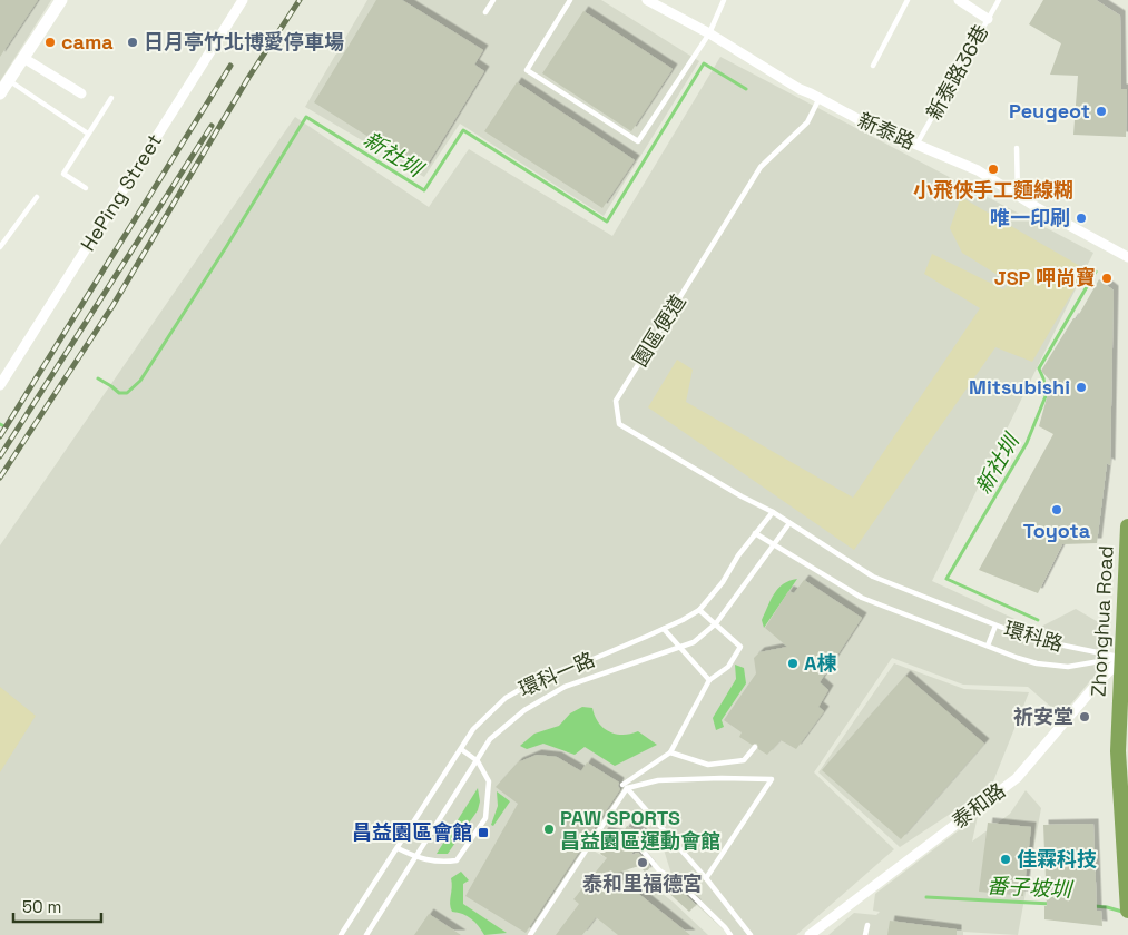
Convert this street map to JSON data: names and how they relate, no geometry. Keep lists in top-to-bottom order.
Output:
{
  "streets": {
    "main road": ["Zhonghua Road"],
    "street": ["新泰路", "HePing Street", "泰和路"],
    "lane": [
      "新泰路36巷",
      "園區便道",
      "環科路",
      "環科一路"
    ]
  },
  "crossings": [
    ["新泰路36巷", "新泰路"],
    ["新泰路", "園區便道"],
    ["園區便道", "環科路"],
    ["園區便道", "環科一路"],
    ["Zhonghua Road", "環科路"],
    ["Zhonghua Road", "泰和路"],
    ["環科路", "環科一路"],
    ["環科路", "泰和路"]
  ],
  "water": ["新社圳", "番子坡圳"],
  "places": {
    "other": [
      "cama",
      "日月亭竹北博愛停車場",
      "Peugeot",
      "小飛俠手工麵線糊",
      "唯一印刷",
      "JSP 呷尚寶",
      "Mitsubishi",
      "Toyota",
      "A棟",
      "祈安堂",
      "PAW SPORTS 昌益園區運動會館",
      "佳霖科技",
      "泰和里福德宮"
    ],
    "transit": ["昌益園區會館"]
  },
  "scale_bar": "50 m"
}
